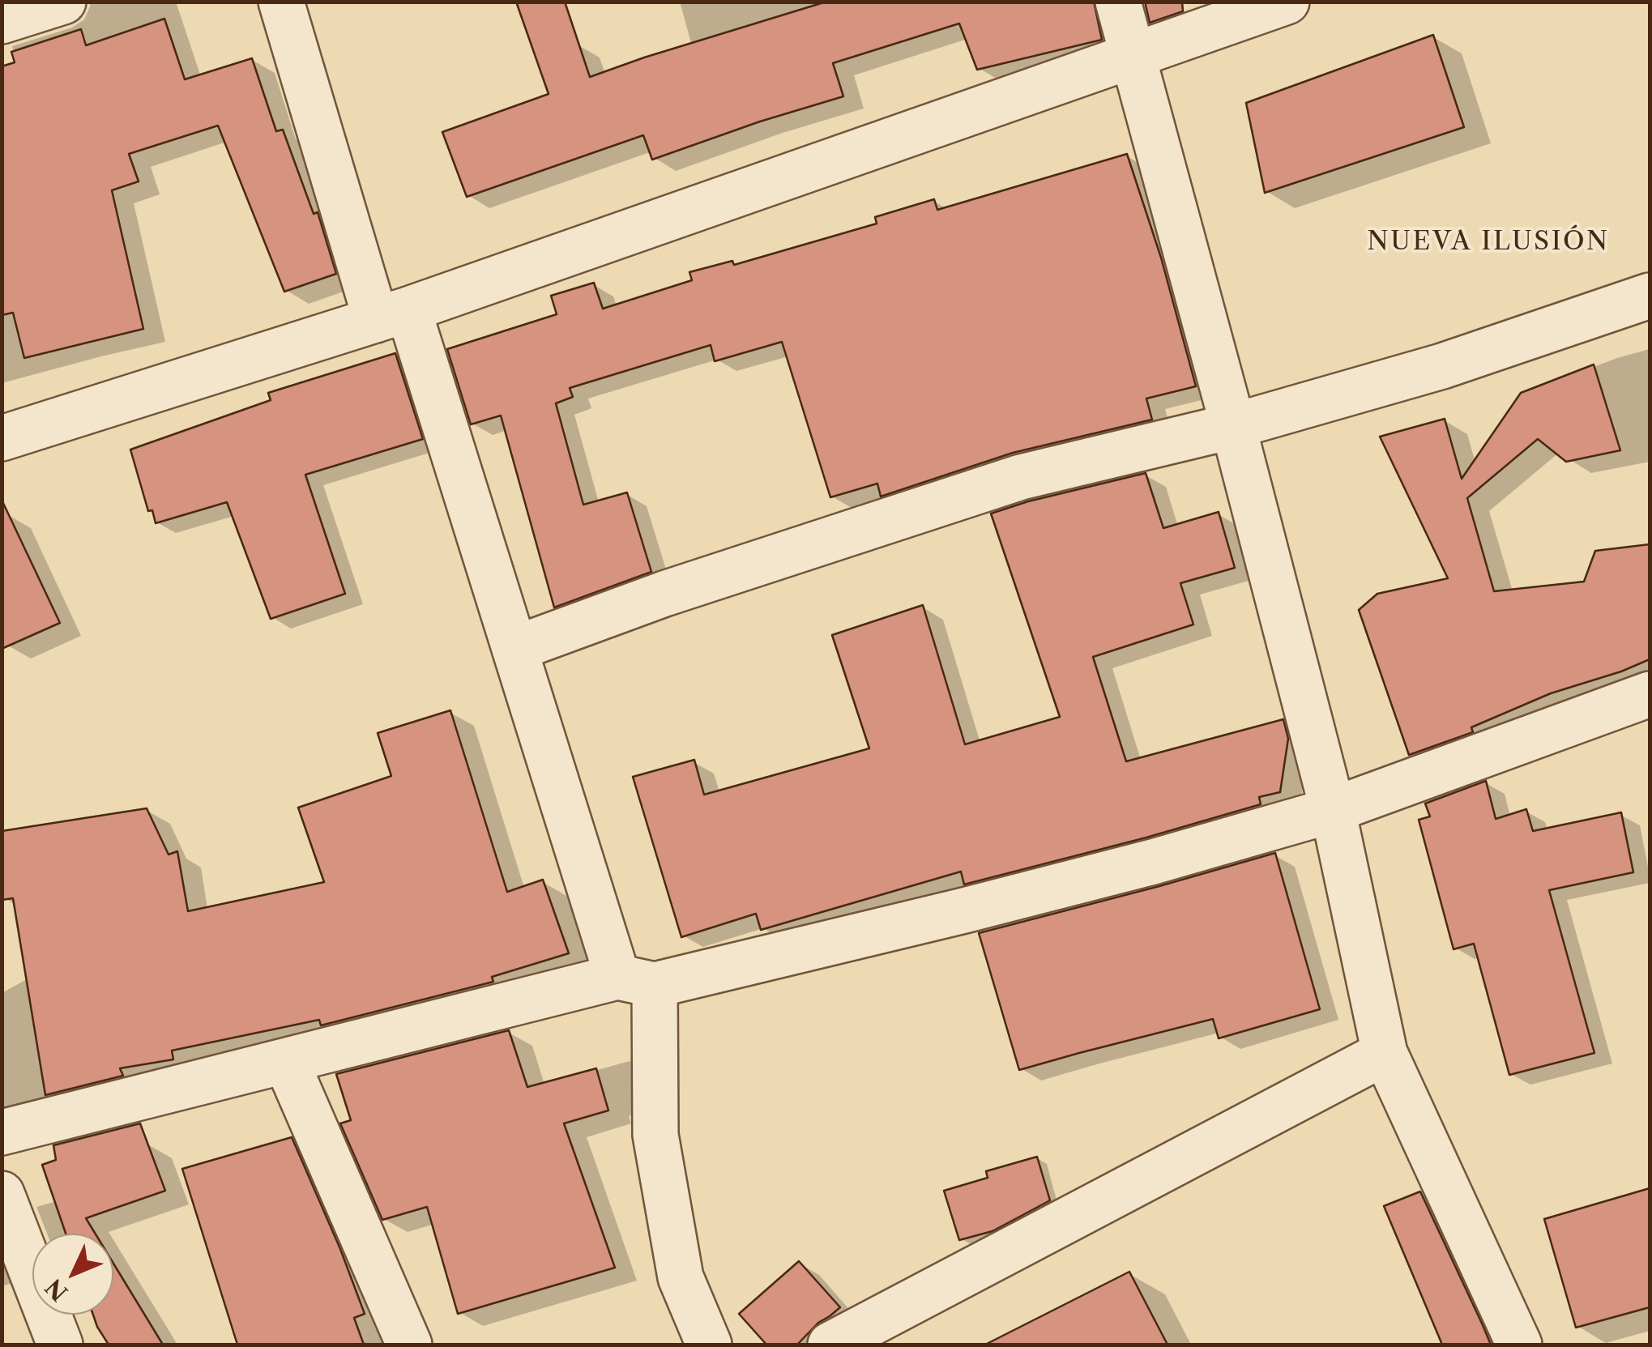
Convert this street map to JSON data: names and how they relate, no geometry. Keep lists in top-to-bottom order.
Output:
{
  "districts": ["NUEVA ILUSIÓN"],
  "north": "bottom left"
}
